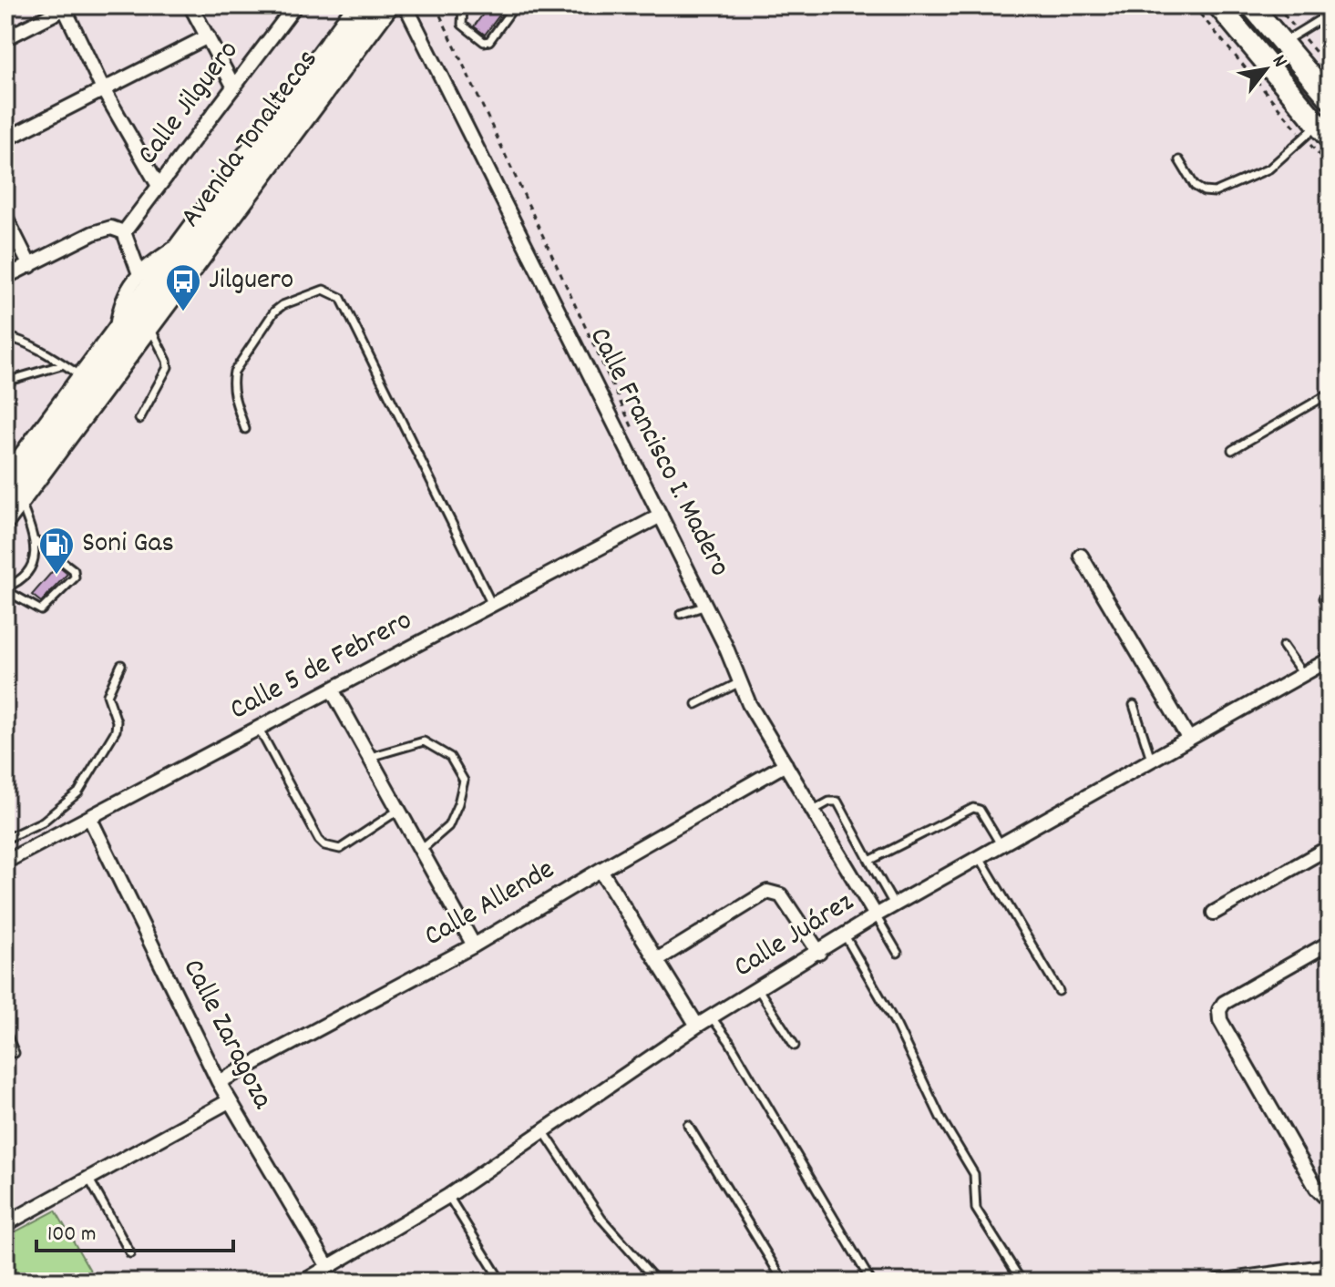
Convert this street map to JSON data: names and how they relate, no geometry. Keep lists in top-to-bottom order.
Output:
{
  "streets": {
    "main road": ["Avenida Tonaltecas"],
    "street": [
      "Calle Jilguero",
      "Calle Francisco I. Madero",
      "Calle 5 de Febrero",
      "Calle Allende",
      "Calle Juárez",
      "Calle Zaragoza"
    ]
  },
  "crossings": [
    ["Calle Francisco I. Madero", "Calle 5 de Febrero"],
    ["Calle Francisco I. Madero", "Calle Allende"],
    ["Calle Francisco I. Madero", "Calle Juárez"],
    ["Calle 5 de Febrero", "Calle Zaragoza"],
    ["Calle Allende", "Calle Zaragoza"],
    ["Calle Juárez", "Calle Zaragoza"]
  ],
  "places": {
    "bus stop": ["Jilguero"],
    "fuel station": ["Soni Gas"]
  },
  "scale_bar": "100 m",
  "north": "top right"
}
